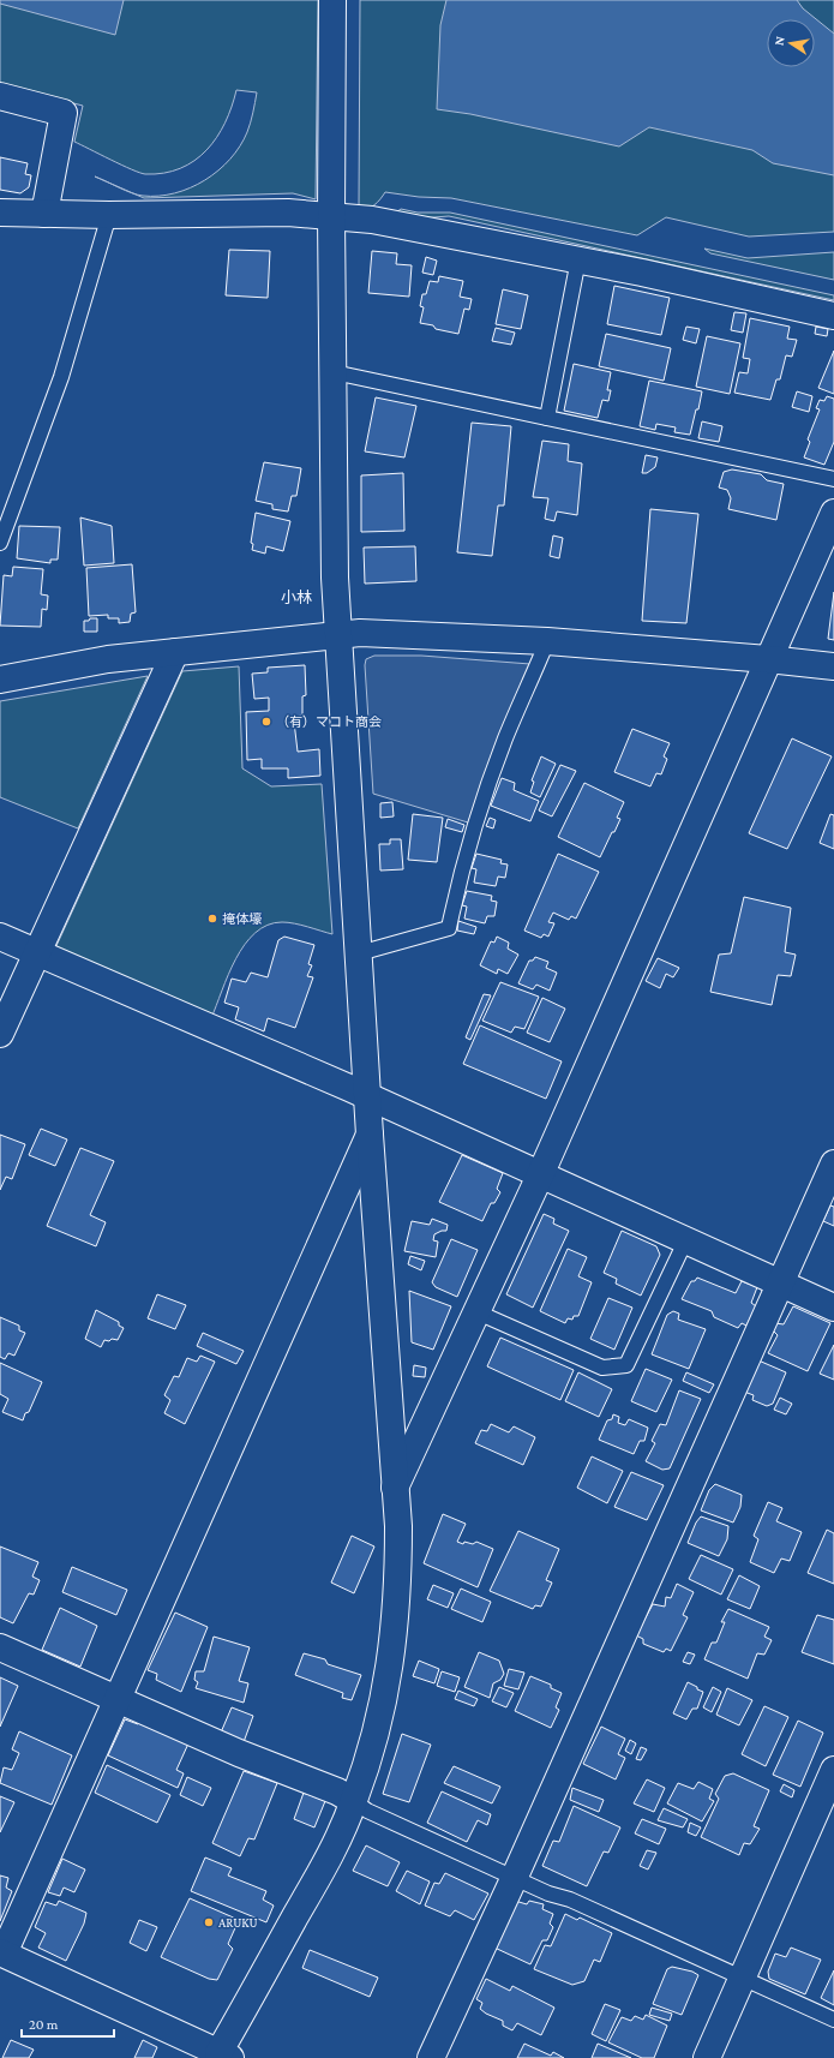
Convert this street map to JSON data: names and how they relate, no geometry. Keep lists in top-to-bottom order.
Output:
{
  "districts": ["小林"],
  "places": ["（有）マコト商会", "掩体壕", "ARUKU"],
  "scale_bar": "20 m",
  "north": "left"
}
